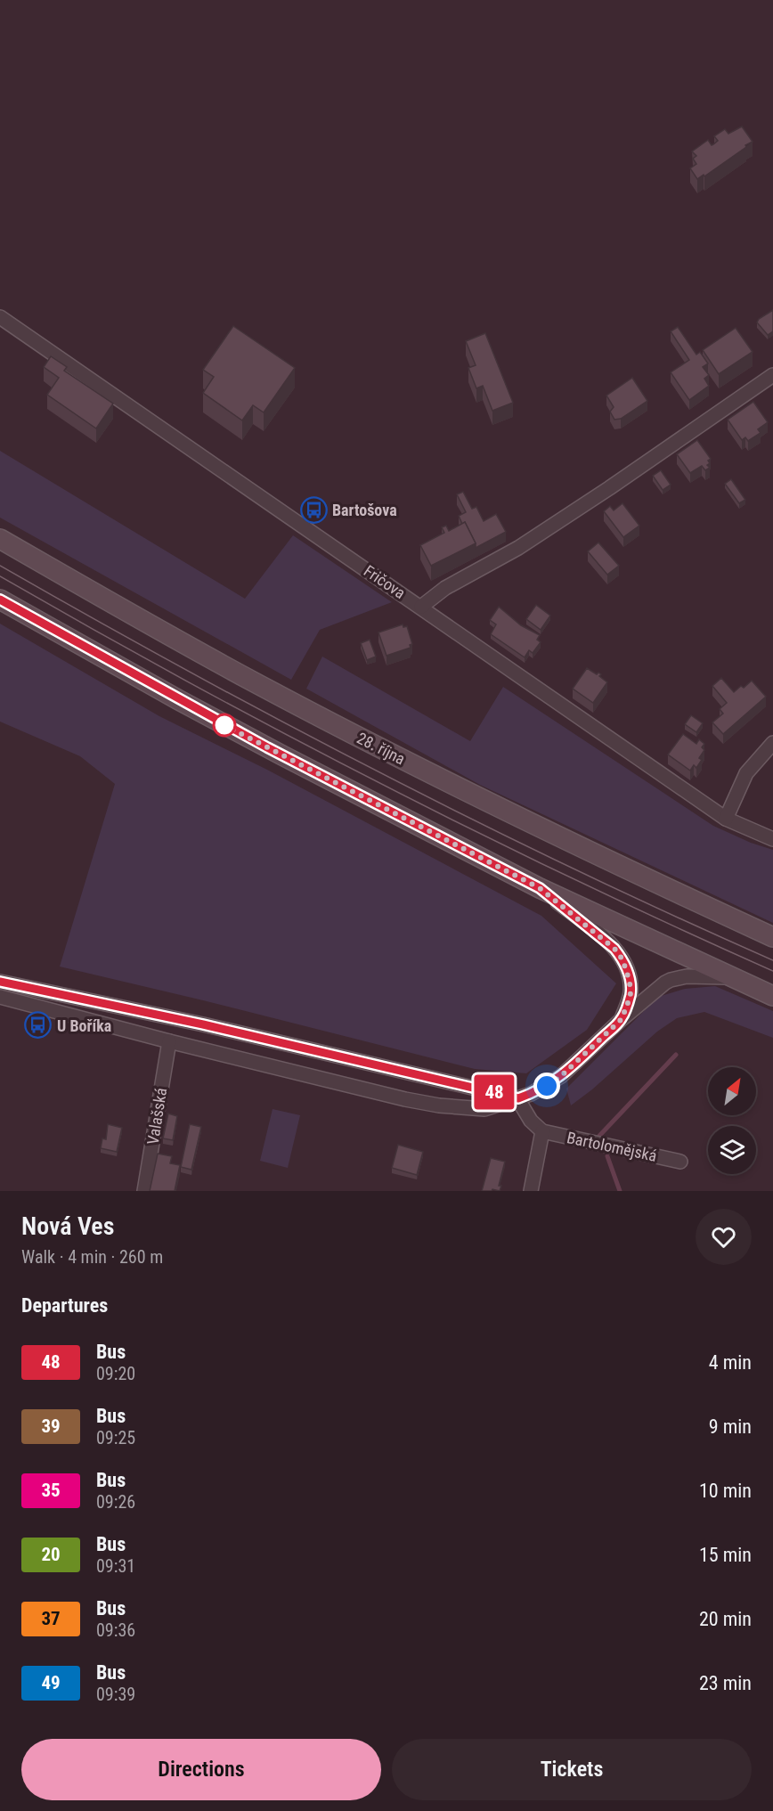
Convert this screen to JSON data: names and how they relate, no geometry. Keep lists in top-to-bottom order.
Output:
{
  "streets": {
    "main road": ["28. října"],
    "street": ["Fričova", "Valašská", "Bartolomějská"]
  },
  "places": {
    "bus stop": ["Bartošova", "U Boříka"]
  },
  "lines": ["bus line 48"],
  "north": "top right",
  "page": {
    "on_map": "48",
    "heading": [
      ["Nová Ves", "Walk · 4 min · 260 m"],
      "Departures"
    ],
    "list": [
      {
        "mark": "48",
        "name": "Bus",
        "note": "09:20",
        "value": "4 min"
      },
      {
        "mark": "39",
        "name": "Bus",
        "note": "09:25",
        "value": "9 min"
      },
      {
        "mark": "35",
        "name": "Bus",
        "note": "09:26",
        "value": "10 min"
      },
      {
        "mark": "20",
        "name": "Bus",
        "note": "09:31",
        "value": "15 min"
      },
      {
        "mark": "37",
        "name": "Bus",
        "note": "09:36",
        "value": "20 min"
      },
      {
        "mark": "49",
        "name": "Bus",
        "note": "09:39",
        "value": "23 min"
      }
    ],
    "buttons": ["Directions", "Tickets"]
  }
}
